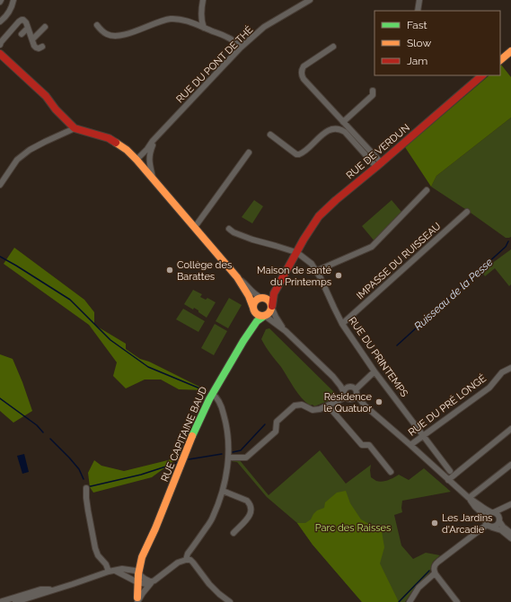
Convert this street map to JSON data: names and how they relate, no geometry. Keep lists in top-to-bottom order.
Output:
{
  "streets": {
    "main road": ["RUE DE VERDUN", "RUE CAPITAINE BAUD"],
    "street": [
      "RUE DU PONT DE THÉ",
      "IMPASSE DU RUISSEAU",
      "RUE DU PRINTEMPS",
      "RUE DU PRÉ LONGÉ"
    ]
  },
  "crossings": [
    ["RUE DE VERDUN", "RUE DU PRINTEMPS"],
    ["RUE DE VERDUN", "RUE CAPITAINE BAUD"],
    ["IMPASSE DU RUISSEAU", "RUE DU PRINTEMPS"],
    ["RUE DU PRINTEMPS", "RUE DU PRÉ LONGÉ"]
  ],
  "water": ["Ruisseau de la Pesse"],
  "parks": ["Parc des Raisses"],
  "places": [
    "Collège des Barattes",
    "Maison de santé du Printemps",
    "Résidence le Quatuor",
    "Les Jardins d'Arcadie"
  ],
  "legend": ["Fast", "Slow", "Jam"]
}
